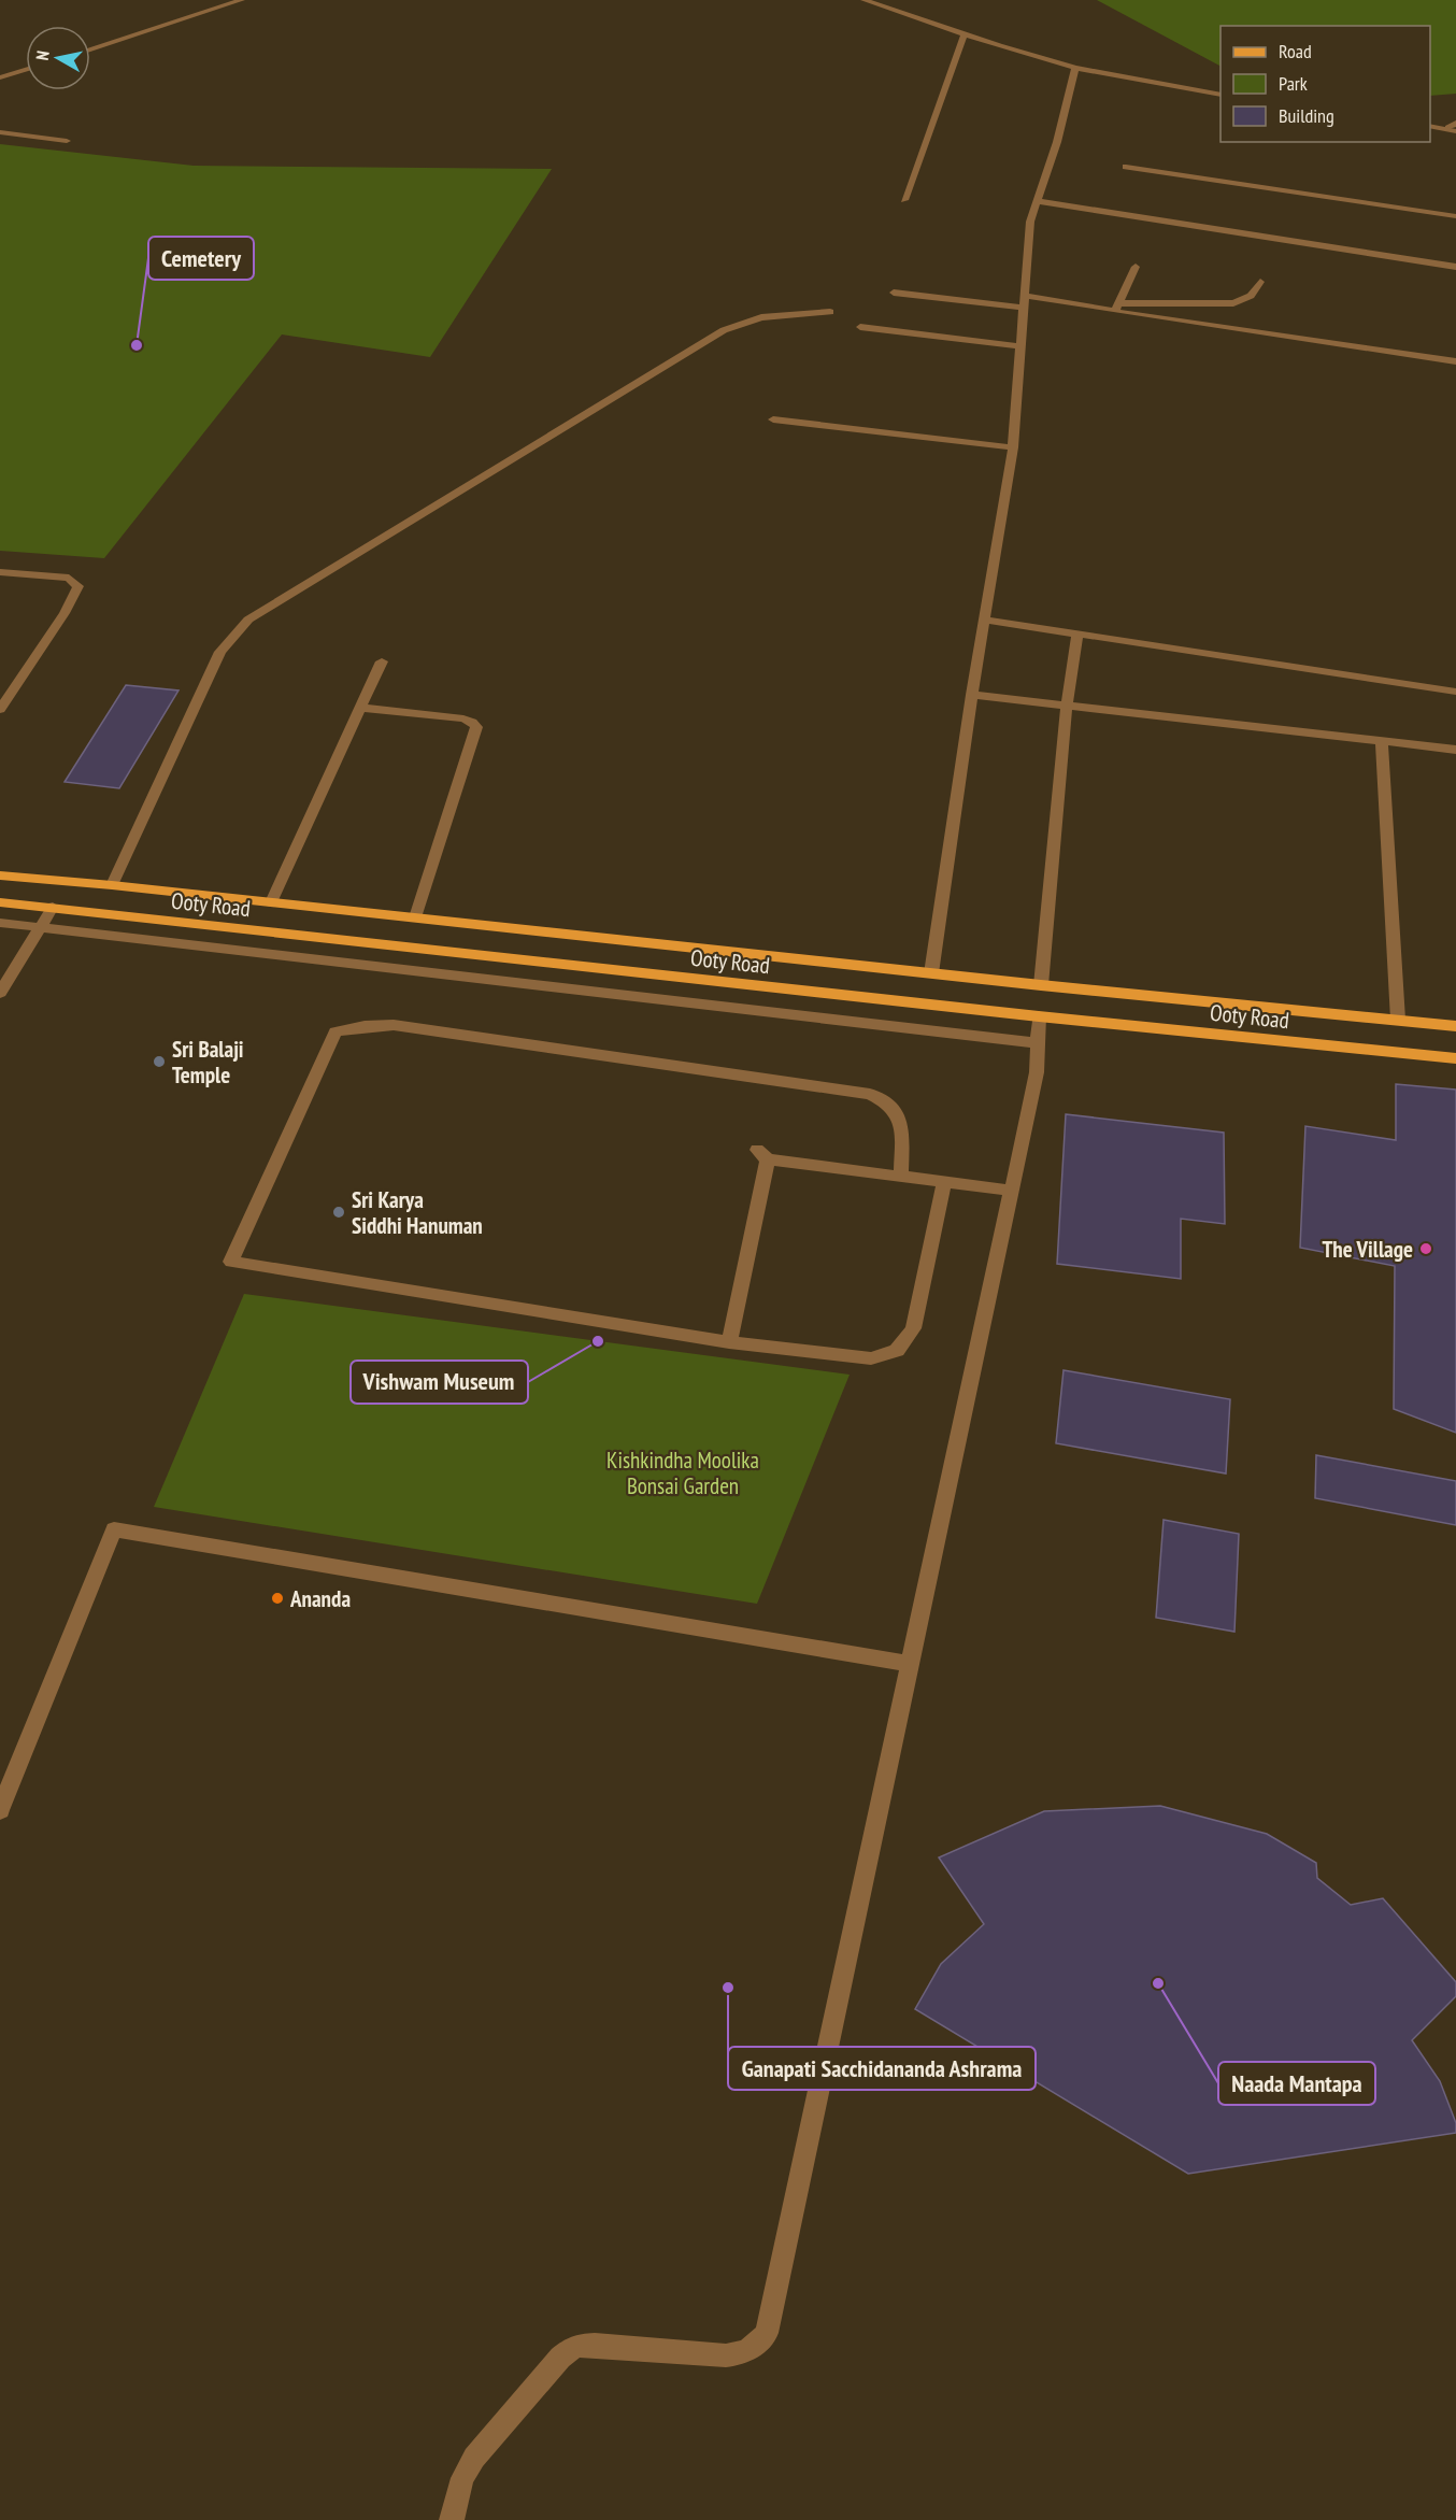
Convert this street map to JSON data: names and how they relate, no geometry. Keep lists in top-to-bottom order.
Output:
{
  "streets": {
    "main road": ["Ooty Road"]
  },
  "parks": ["Kishkindha Moolika Bonsai Garden"],
  "places": [
    "Cemetery",
    "Sri Balaji Temple",
    "Sri Karya Siddhi Hanuman",
    "The Village",
    "Vishwam Museum",
    "Ananda",
    "Naada Mantapa",
    "Ganapati Sacchidananda Ashrama"
  ],
  "legend": ["Road", "Park", "Building"],
  "north": "left"
}
